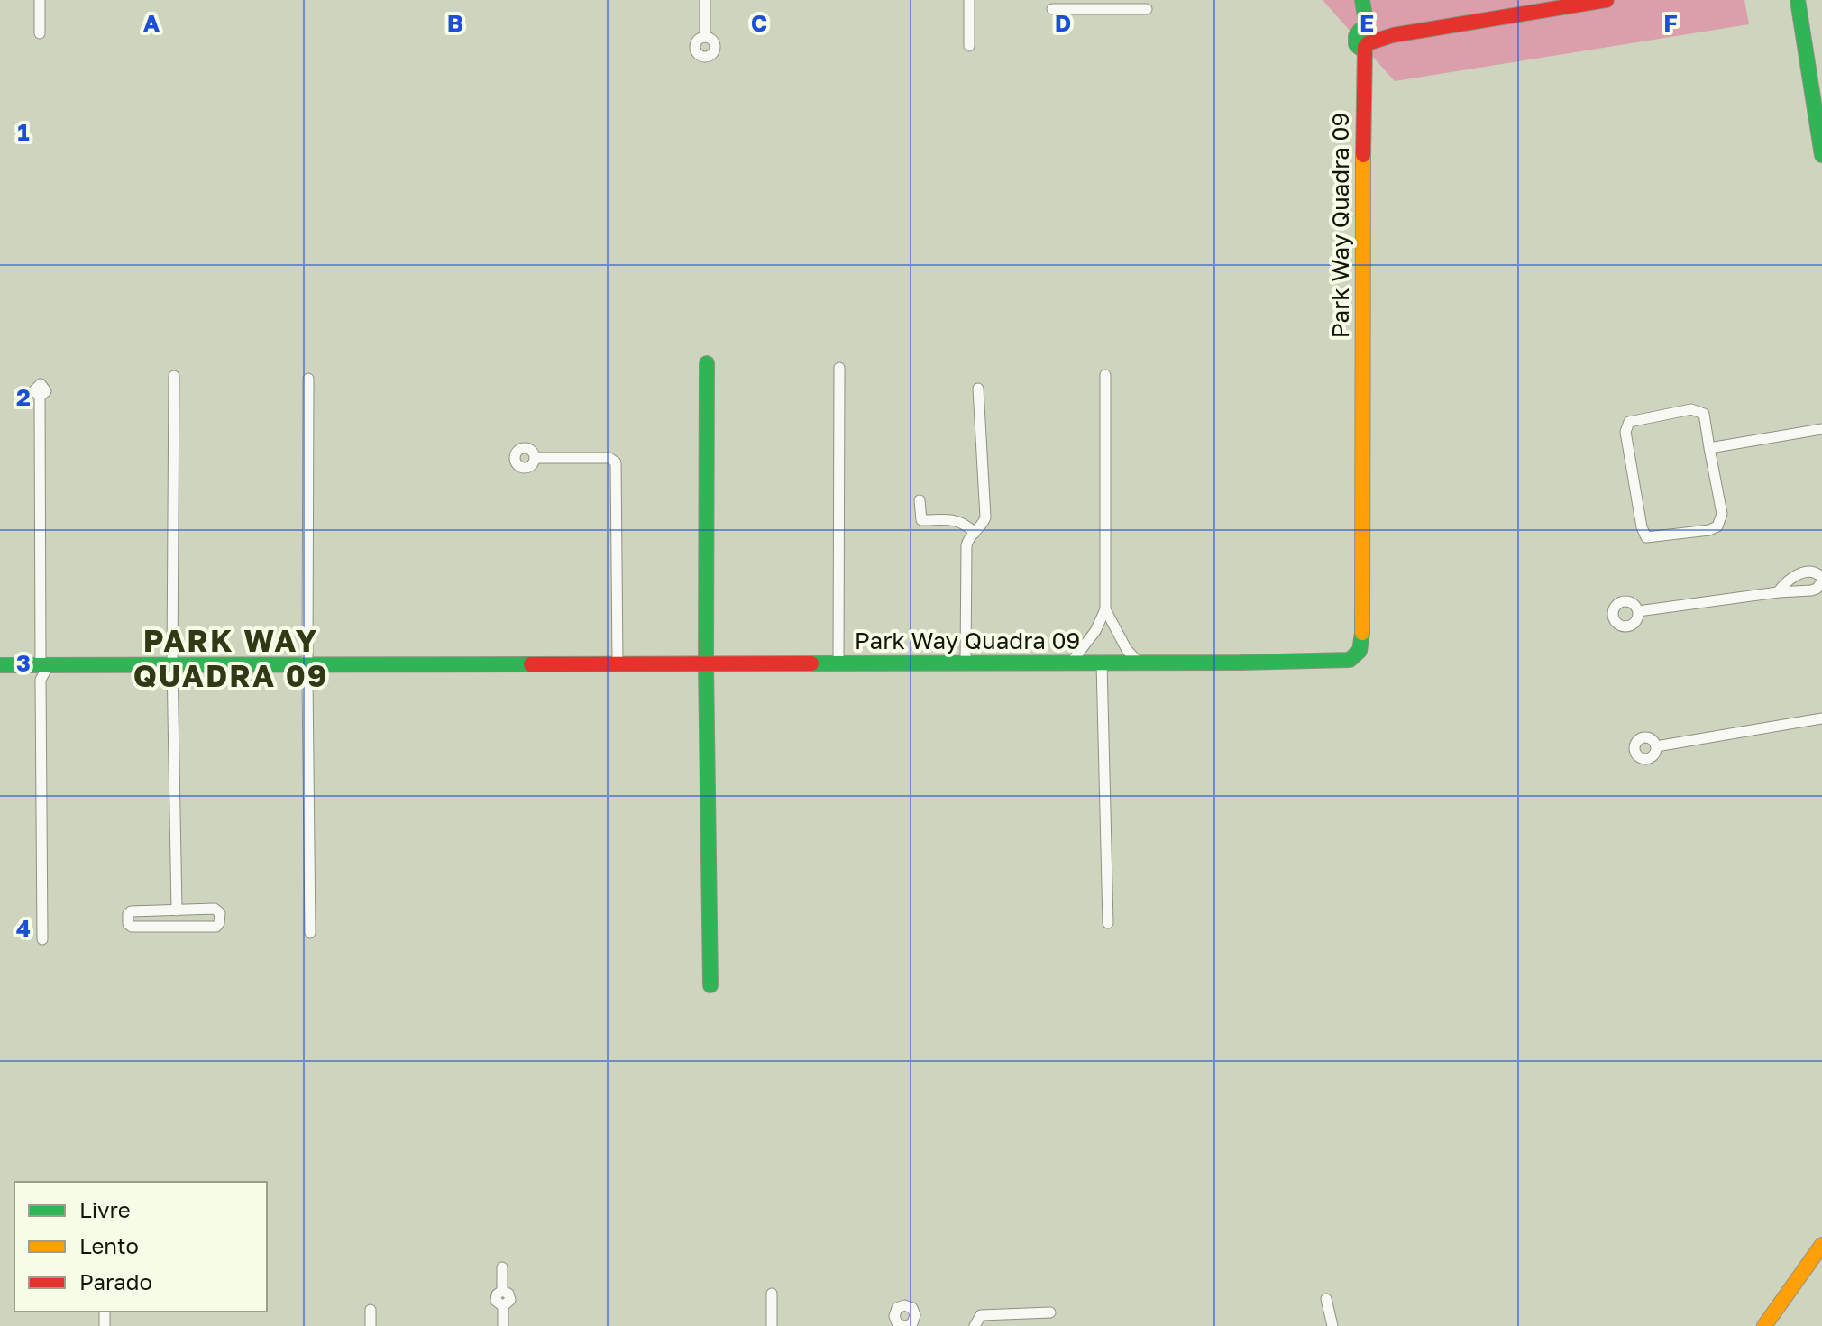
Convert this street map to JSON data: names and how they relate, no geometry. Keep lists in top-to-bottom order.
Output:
{
  "streets": {
    "street": ["Park Way Quadra 09"]
  },
  "districts": ["PARK WAY QUADRA 09"],
  "legend": ["Livre", "Lento", "Parado"],
  "grid": {
    "columns": [
      "A",
      "B",
      "C",
      "D",
      "E",
      "F"
    ],
    "rows": [
      "1",
      "2",
      "3",
      "4"
    ]
  }
}
